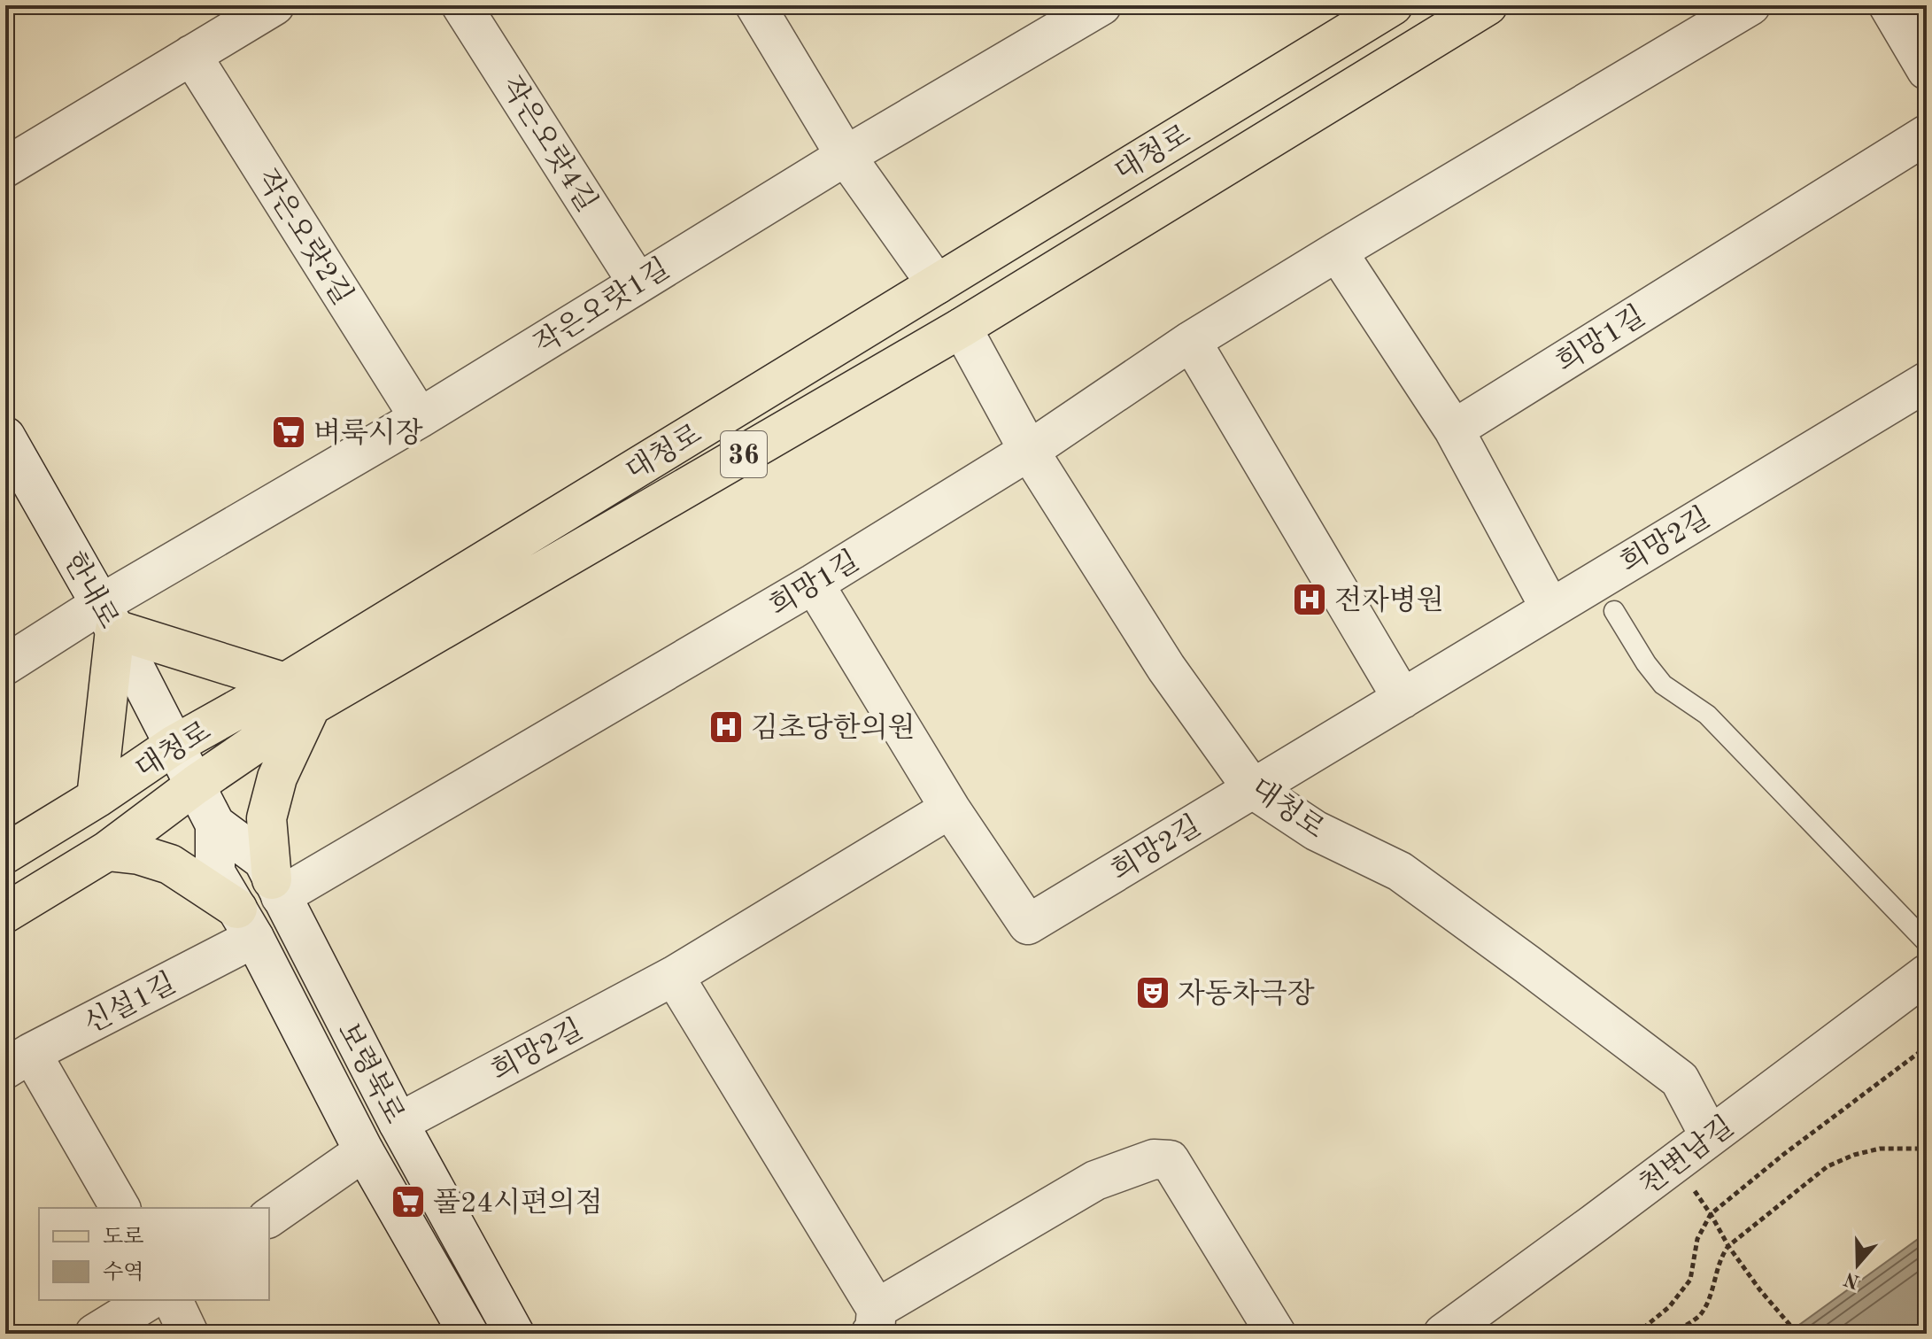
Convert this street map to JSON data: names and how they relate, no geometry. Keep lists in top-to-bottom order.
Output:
{
  "streets": {
    "main road": ["대청로", "36"],
    "street": [
      "작은오랏4길",
      "작은오랏2길",
      "작은오랏1길",
      "희망1길",
      "희망2길",
      "한내로",
      "신설1길",
      "보령북로",
      "천변남길"
    ]
  },
  "crossings": [
    ["작은오랏4길", "작은오랏1길"],
    ["대청로", "희망1길"],
    ["대청로", "희망2길"],
    ["대청로", "한내로"],
    ["대청로", "보령북로"],
    ["대청로", "천변남길"],
    ["작은오랏2길", "작은오랏1길"],
    ["작은오랏1길", "한내로"],
    ["희망1길", "희망2길"],
    ["희망1길", "보령북로"],
    ["희망2길", "보령북로"],
    ["한내로", "보령북로"],
    ["신설1길", "보령북로"]
  ],
  "places": {
    "supermarket": ["벼룩시장", "풀24시편의점"],
    "hospital": ["전자병원", "김초당한의원"],
    "theatre": ["자동차극장"]
  },
  "legend": ["도로", "수역"],
  "north": "bottom"
}
